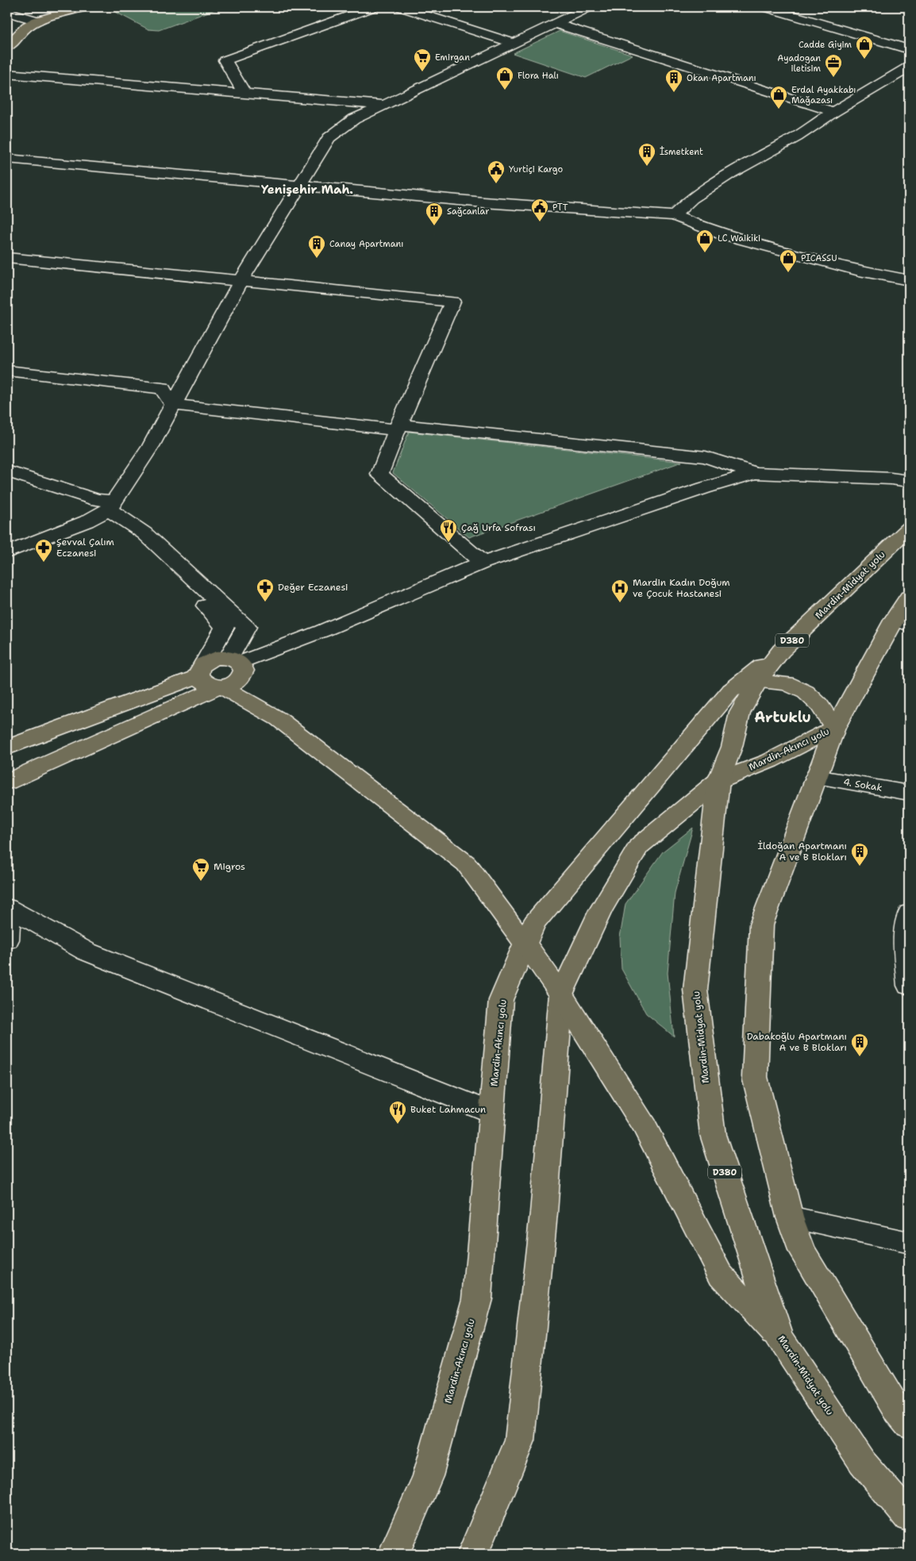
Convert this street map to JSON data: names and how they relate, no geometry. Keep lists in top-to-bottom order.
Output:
{
  "streets": {
    "main road": ["Mardin-Midyat yolu", "D380", "Mardin-Akıncı yolu"],
    "street": ["4. Sokak"]
  },
  "crossings": [
    ["Mardin-Midyat yolu", "Mardin-Akıncı yolu"]
  ],
  "districts": ["Yenişehir Mah.", "Artuklu"],
  "places": {
    "shop": [
      "Cadde Giyim",
      "Flora Halı",
      "Erdal Ayakkabı Mağazası",
      "LC Waikiki",
      "PICASSU"
    ],
    "supermarket": ["Emirgan", "Migros"],
    "office": ["Ayadogan iletisim"],
    "building": [
      "Okan Apartmanı",
      "İsmetkent",
      "Sağcanlar",
      "Canay Apartmanı",
      "İldoğan Apartmanı A ve B Blokları",
      "Dabakoğlu Apartmanı A ve B Blokları"
    ],
    "public building": ["Yurtiçi Kargo", "PTT"],
    "restaurant": ["Çağ Urfa Sofrası", "Buket Lahmacun"],
    "pharmacy": ["Şevval Çalım Eczanesi", "Değer Eczanesi"],
    "hospital": ["Mardin Kadın Doğum ve Çocuk Hastanesi"]
  }
}
